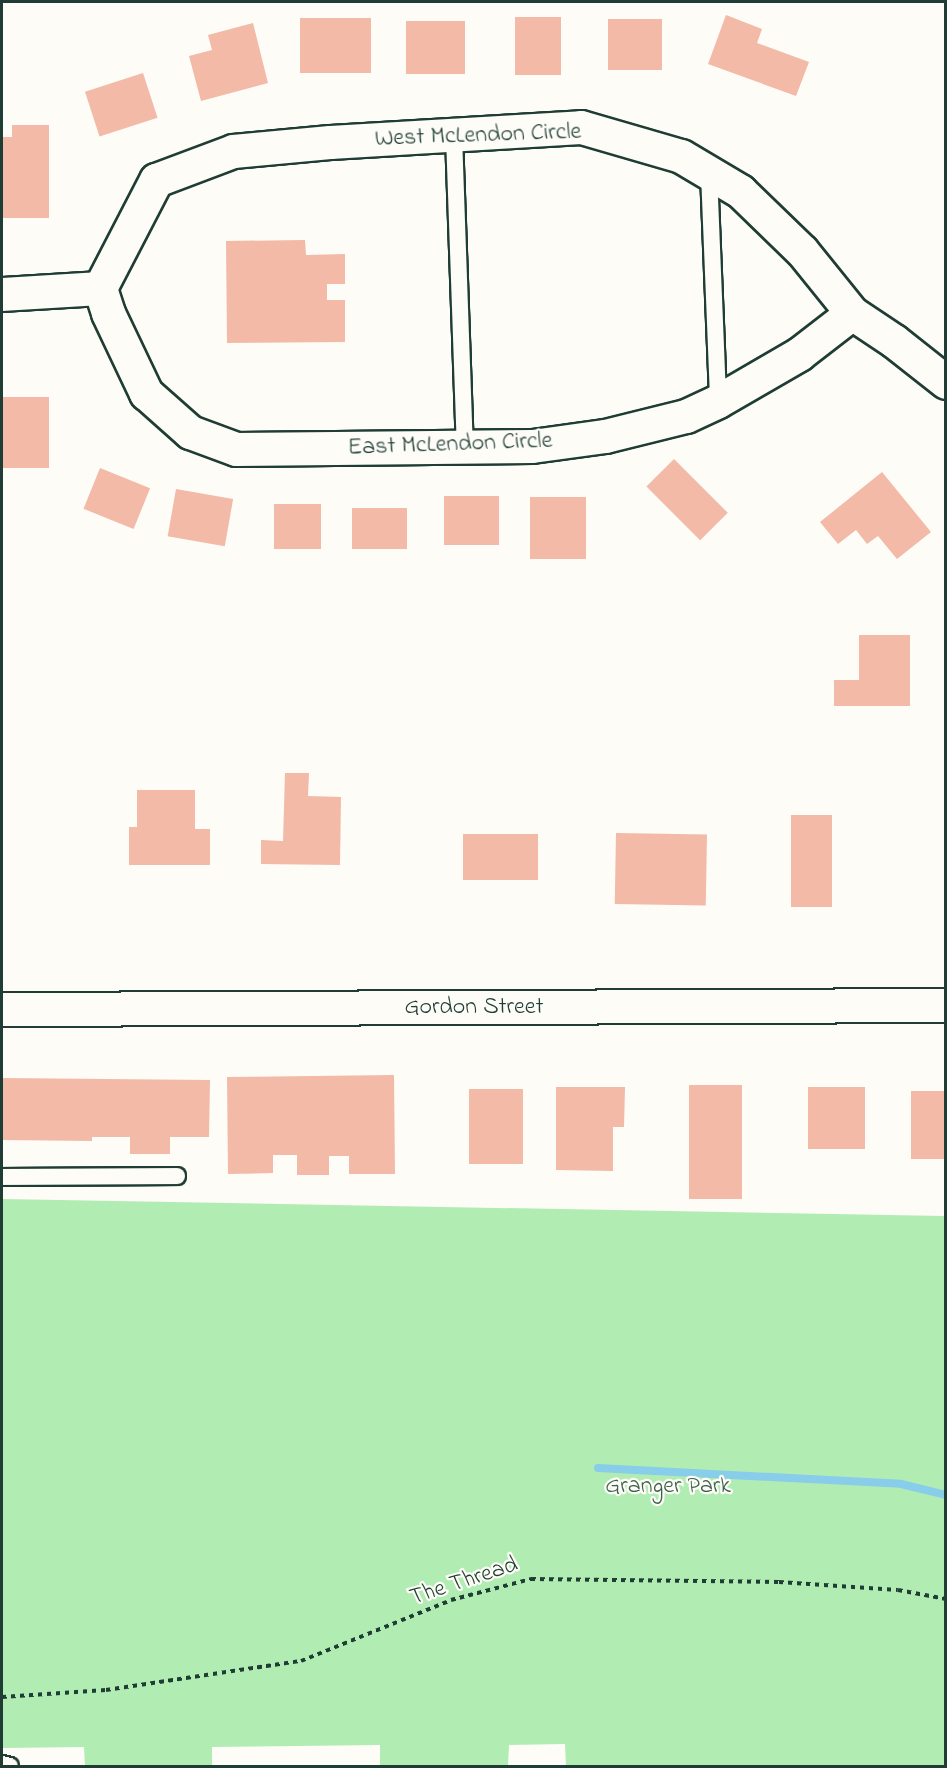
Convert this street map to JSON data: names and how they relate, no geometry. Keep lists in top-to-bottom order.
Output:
{
  "streets": {
    "street": ["West McLendon Circle", "East McLendon Circle", "Gordon Street"],
    "path": ["The Thread"]
  },
  "crossings": [
    ["West McLendon Circle", "East McLendon Circle"]
  ],
  "parks": ["Granger Park"]
}
